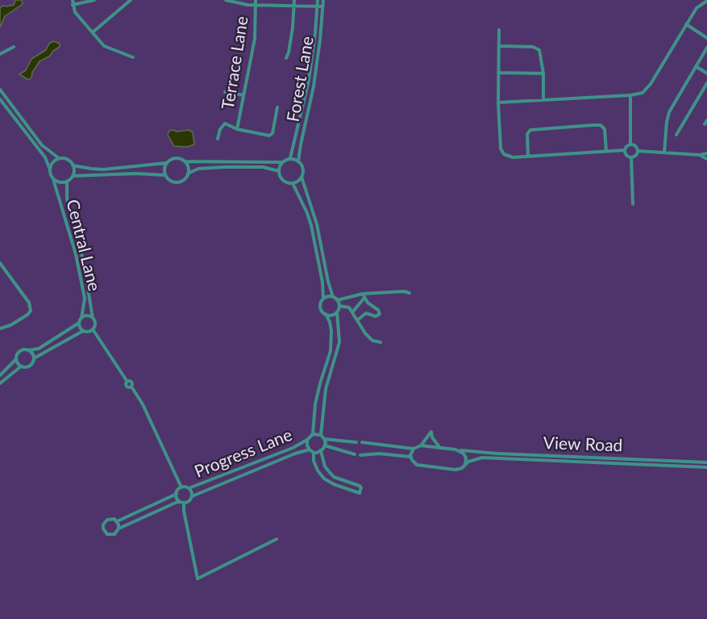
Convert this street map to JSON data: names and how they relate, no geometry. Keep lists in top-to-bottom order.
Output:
{
  "streets": {
    "street": [
      "Terrace Lane",
      "Forest Lane",
      "Central Lane",
      "View Road",
      "Progress Lane"
    ]
  }
}
